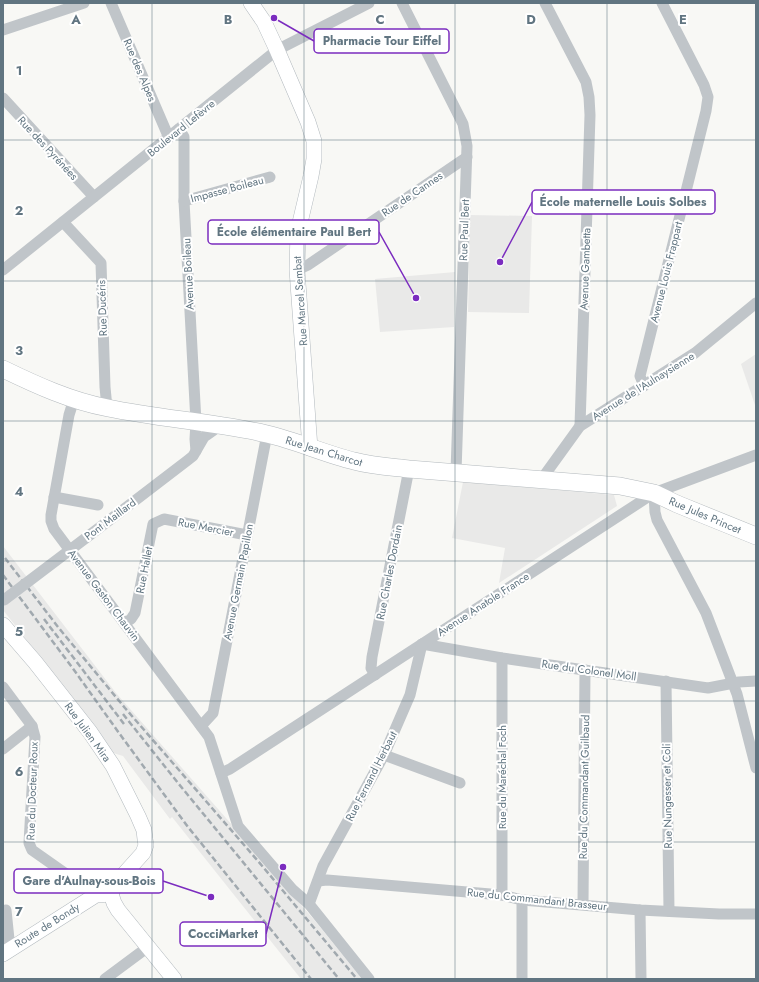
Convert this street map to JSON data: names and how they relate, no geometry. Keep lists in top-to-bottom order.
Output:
{
  "streets": {
    "main road": ["Rue Jean Charcot", "Rue Jules Princet"],
    "street": [
      "Rue des Alpes",
      "Boulevard Lefèvre",
      "Rue des Pyrénées",
      "Impasse Boileau",
      "Rue de Cannes",
      "Rue Paul Bert",
      "Avenue Gambetta",
      "Avenue Louis Frappart",
      "Avenue Boileau",
      "Rue Marcel Sembat",
      "Rue Ducéris",
      "Avenue de l'Aulnaysienne",
      "Pont Maillard",
      "Rue Mercier",
      "Rue Hallet",
      "Rue Charles Dordain",
      "Avenue Germain Papillon",
      "Avenue Gaston Chauvin",
      "Avenue Anatole France",
      "Rue du Colonel Moll",
      "Rue Julien Mira",
      "Rue Fernand Herbaut",
      "Rue du Maréchal Foch",
      "Rue du Commandant Guilbaud",
      "Rue du Docteur Roux",
      "Rue Nungesser et Coli",
      "Rue du Commandant Brasseur",
      "Route de Bondy"
    ]
  },
  "crossings": [
    ["Rue des Alpes", "Boulevard Lefèvre"],
    ["Boulevard Lefèvre", "Rue des Pyrénées"],
    ["Boulevard Lefèvre", "Avenue Boileau"],
    ["Boulevard Lefèvre", "Rue Marcel Sembat"],
    ["Boulevard Lefèvre", "Rue Ducéris"],
    ["Impasse Boileau", "Avenue Boileau"],
    ["Rue de Cannes", "Rue Paul Bert"],
    ["Rue de Cannes", "Rue Marcel Sembat"],
    ["Rue Paul Bert", "Rue Jean Charcot"],
    ["Avenue Gambetta", "Avenue de l'Aulnaysienne"],
    ["Avenue Louis Frappart", "Avenue de l'Aulnaysienne"],
    ["Avenue Boileau", "Rue Jean Charcot"],
    ["Rue Marcel Sembat", "Rue Jean Charcot"],
    ["Rue Ducéris", "Rue Jean Charcot"],
    ["Avenue de l'Aulnaysienne", "Rue Jean Charcot"],
    ["Rue Jean Charcot", "Rue Jules Princet"],
    ["Rue Jean Charcot", "Pont Maillard"],
    ["Rue Jean Charcot", "Rue Charles Dordain"],
    ["Rue Jean Charcot", "Avenue Germain Papillon"],
    ["Rue Jean Charcot", "Avenue Gaston Chauvin"],
    ["Rue Jean Charcot", "Avenue Anatole France"],
    ["Rue Jules Princet", "Avenue Anatole France"],
    ["Rue Mercier", "Rue Hallet"],
    ["Rue Mercier", "Avenue Germain Papillon"],
    ["Rue Hallet", "Avenue Gaston Chauvin"],
    ["Rue Charles Dordain", "Avenue Anatole France"],
    ["Avenue Germain Papillon", "Avenue Gaston Chauvin"],
    ["Avenue Gaston Chauvin", "Avenue Anatole France"],
    ["Avenue Gaston Chauvin", "Rue Fernand Herbaut"],
    ["Avenue Anatole France", "Rue du Colonel Moll"],
    ["Avenue Anatole France", "Rue Fernand Herbaut"],
    ["Rue du Colonel Moll", "Rue Fernand Herbaut"],
    ["Rue du Colonel Moll", "Rue du Maréchal Foch"],
    ["Rue du Colonel Moll", "Rue du Commandant Guilbaud"],
    ["Rue du Colonel Moll", "Rue Nungesser et Coli"],
    ["Rue Julien Mira", "Route de Bondy"],
    ["Rue Fernand Herbaut", "Rue du Commandant Brasseur"],
    ["Rue du Maréchal Foch", "Rue du Commandant Brasseur"],
    ["Rue du Commandant Guilbaud", "Rue du Commandant Brasseur"],
    ["Rue du Docteur Roux", "Route de Bondy"],
    ["Rue Nungesser et Coli", "Rue du Commandant Brasseur"]
  ],
  "places": [
    "Pharmacie Tour Eiffel",
    "École maternelle Louis Solbes",
    "École élémentaire Paul Bert",
    "CocciMarket",
    "Gare d'Aulnay-sous-Bois"
  ],
  "grid": {
    "columns": [
      "A",
      "B",
      "C",
      "D",
      "E"
    ],
    "rows": [
      "1",
      "2",
      "3",
      "4",
      "5",
      "6",
      "7"
    ]
  }
}
